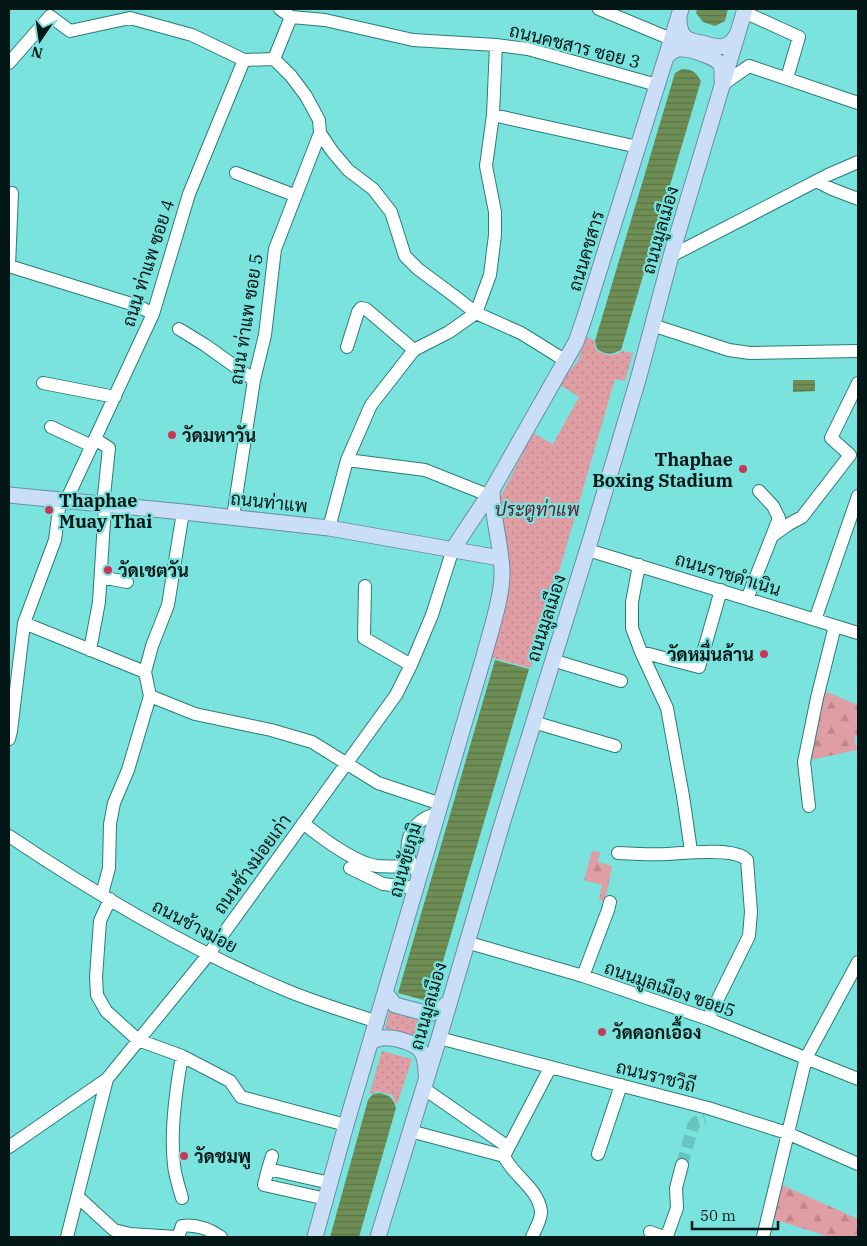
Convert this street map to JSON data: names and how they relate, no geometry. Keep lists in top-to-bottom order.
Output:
{
  "streets": {
    "main road": [
      "ถนนมูลเมือง",
      "ถนนคชสาร",
      "ถนนท่าแพ",
      "ถนนชัยภูมิ"
    ],
    "street": [
      "ถนนคชสาร ซอย 3",
      "ถนน ท่าแพ ซอย 4",
      "ถนน ท่าแพ ซอย 5",
      "ถนนราชดำเนิน",
      "ถนนช้างม่อยเก่า",
      "ถนนช้างม่อย",
      "ถนนมูลเมือง ซอย5",
      "ถนนราชวิถี"
    ]
  },
  "crossings": [
    ["ถนนคชสาร ซอย 3", "ถนนคชสาร"],
    ["ถนนมูลเมือง", "ถนนราชดำเนิน"],
    ["ถนนมูลเมือง", "ถนนมูลเมือง ซอย5"],
    ["ถนนมูลเมือง", "ถนนราชวิถี"],
    ["ถนนคชสาร", "ถนนชัยภูมิ"],
    ["ถนน ท่าแพ ซอย 4", "ถนนท่าแพ"],
    ["ถนน ท่าแพ ซอย 5", "ถนนท่าแพ"],
    ["ถนนท่าแพ", "ถนนชัยภูมิ"],
    ["ถนนท่าแพ", "ถนนช้างม่อยเก่า"],
    ["ถนนชัยภูมิ", "ถนนช้างม่อย"],
    ["ถนนช้างม่อยเก่า", "ถนนช้างม่อย"]
  ],
  "parks": ["ประตูท่าแพ"],
  "places": [
    "วัดมหาวัน",
    "Thaphae Boxing Stadium",
    "Thaphae Muay Thai",
    "วัดเชตวัน",
    "วัดหมื่นล้าน",
    "วัดดอกเอื้อง",
    "วัดชมพู"
  ],
  "scale_bar": "50 m",
  "north": "bottom"
}
